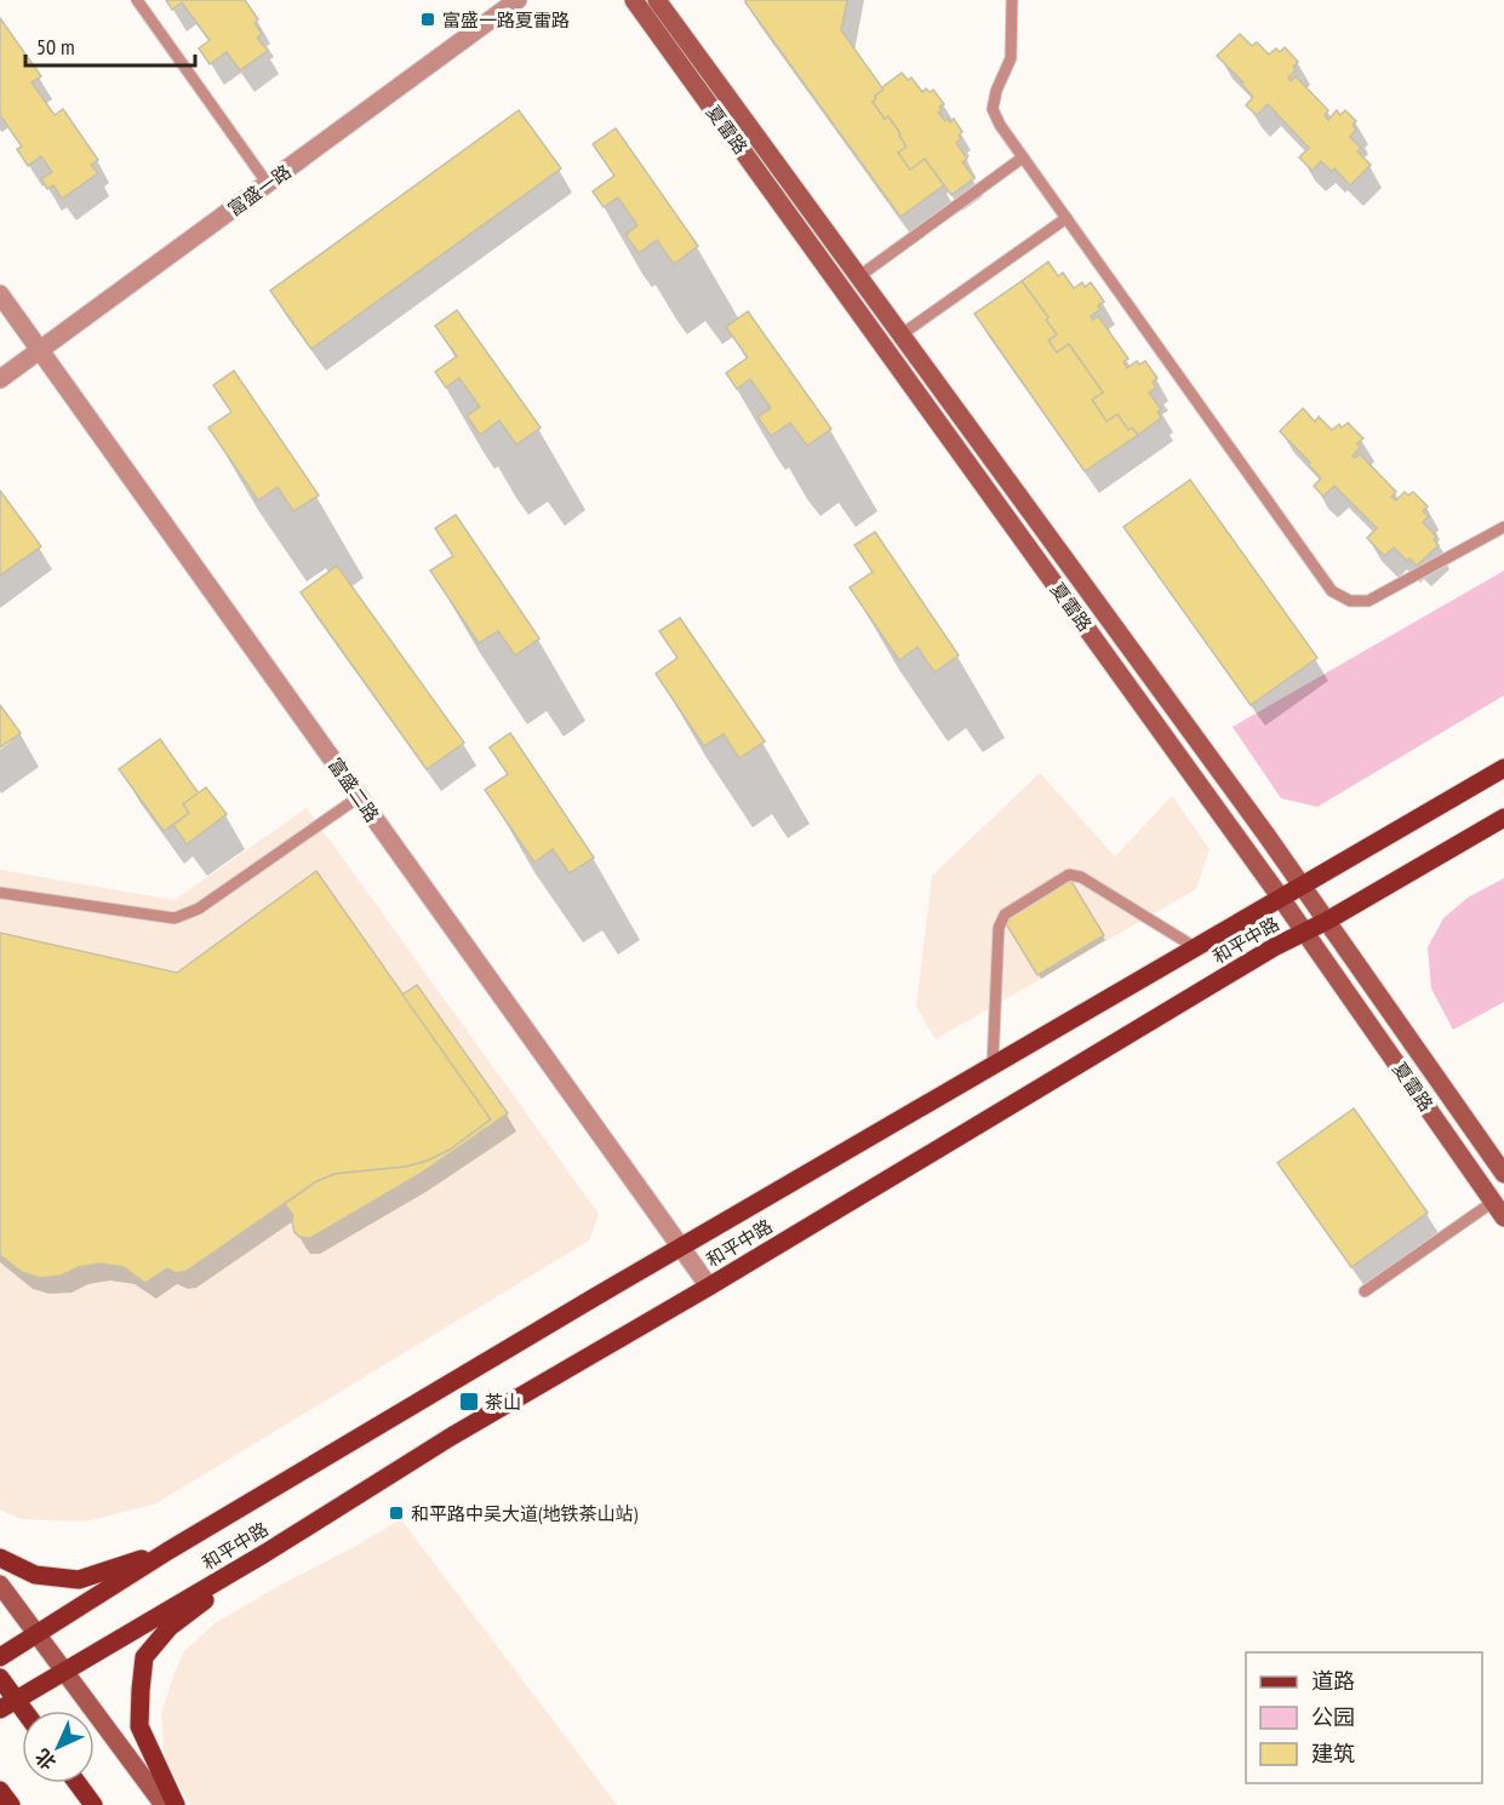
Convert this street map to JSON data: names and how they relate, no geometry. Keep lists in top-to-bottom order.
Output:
{
  "streets": {
    "main road": ["和平中路"],
    "street": ["夏雷路", "富盛一路", "富盛二路"]
  },
  "crossings": [
    ["夏雷路", "和平中路"],
    ["富盛一路", "富盛二路"],
    ["富盛二路", "和平中路"]
  ],
  "places": {
    "transit": ["富盛一路夏雷路", "茶山", "和平路中吴大道(地铁茶山站)"]
  },
  "legend": ["道路", "公园", "建筑"],
  "scale_bar": "50 m",
  "north": "bottom left"
}
